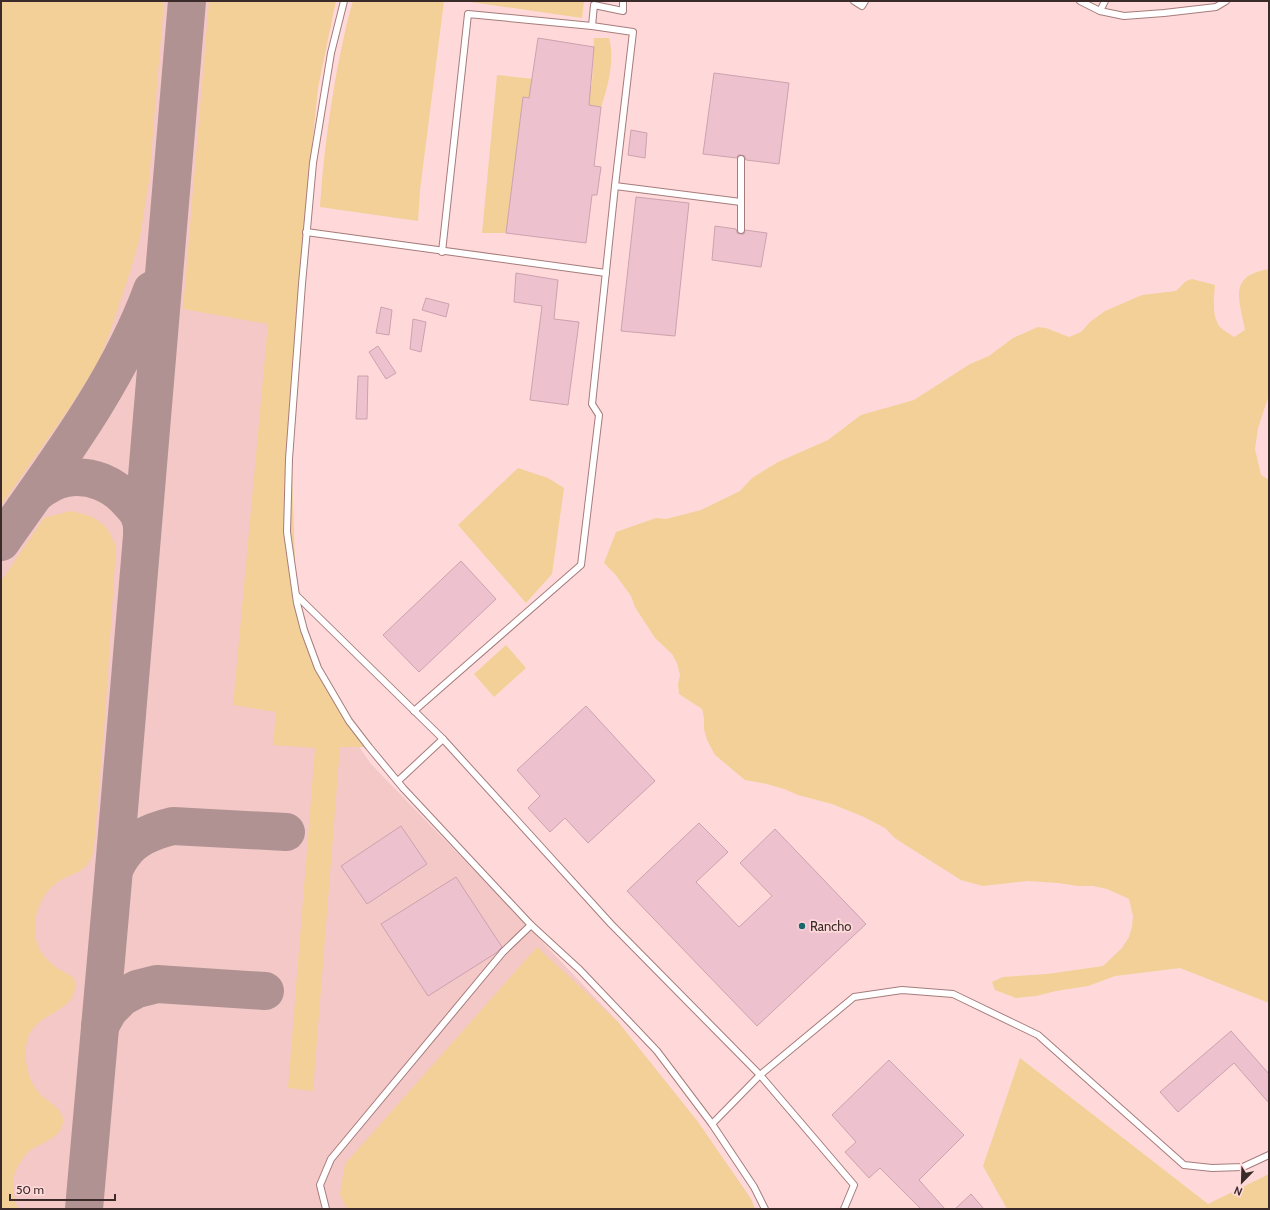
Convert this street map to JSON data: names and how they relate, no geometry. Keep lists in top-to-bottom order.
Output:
{
  "places": ["Rancho"],
  "scale_bar": "50 m",
  "north": "bottom left"
}
